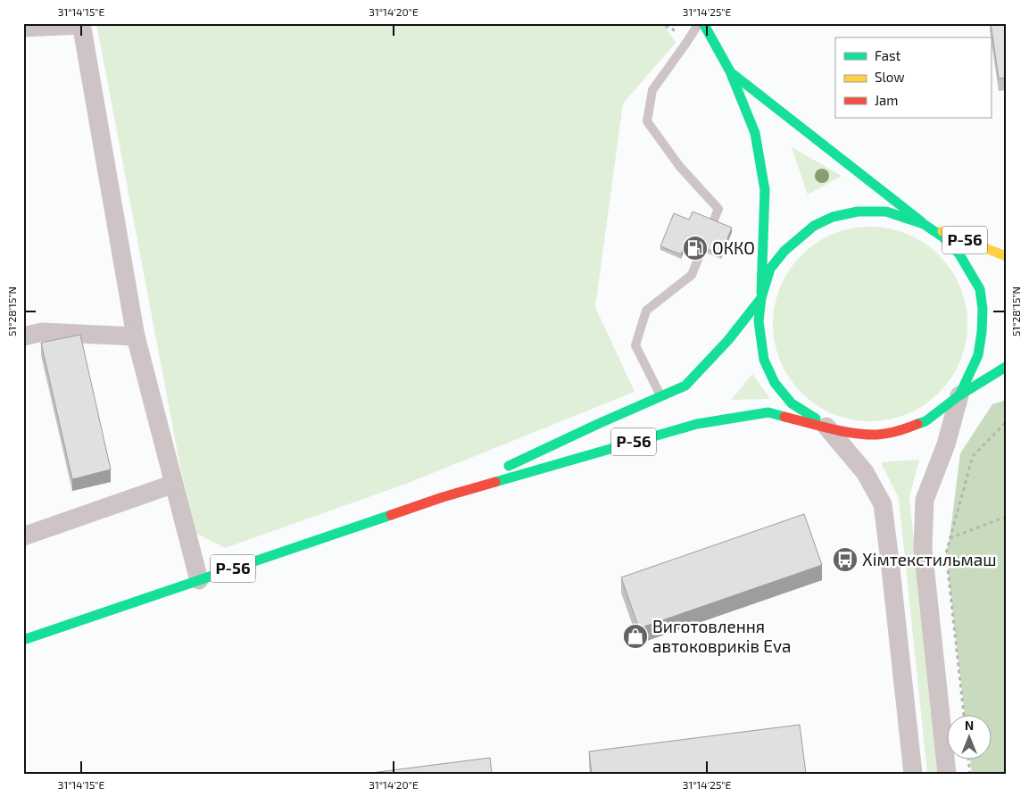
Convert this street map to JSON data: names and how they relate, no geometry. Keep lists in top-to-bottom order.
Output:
{
  "streets": {
    "main road": ["Р-56"]
  },
  "places": {
    "fuel station": ["ОККО"],
    "bus stop": ["Хімтекстильмаш"],
    "shop": ["Виготовлення автоковриків Eva"]
  },
  "legend": ["Fast", "Slow", "Jam"],
  "north": "top",
  "coordinates": [
    "31°14'15\"E",
    "31°14'20\"E",
    "31°14'25\"E",
    "51°28'15\"N"
  ]
}
